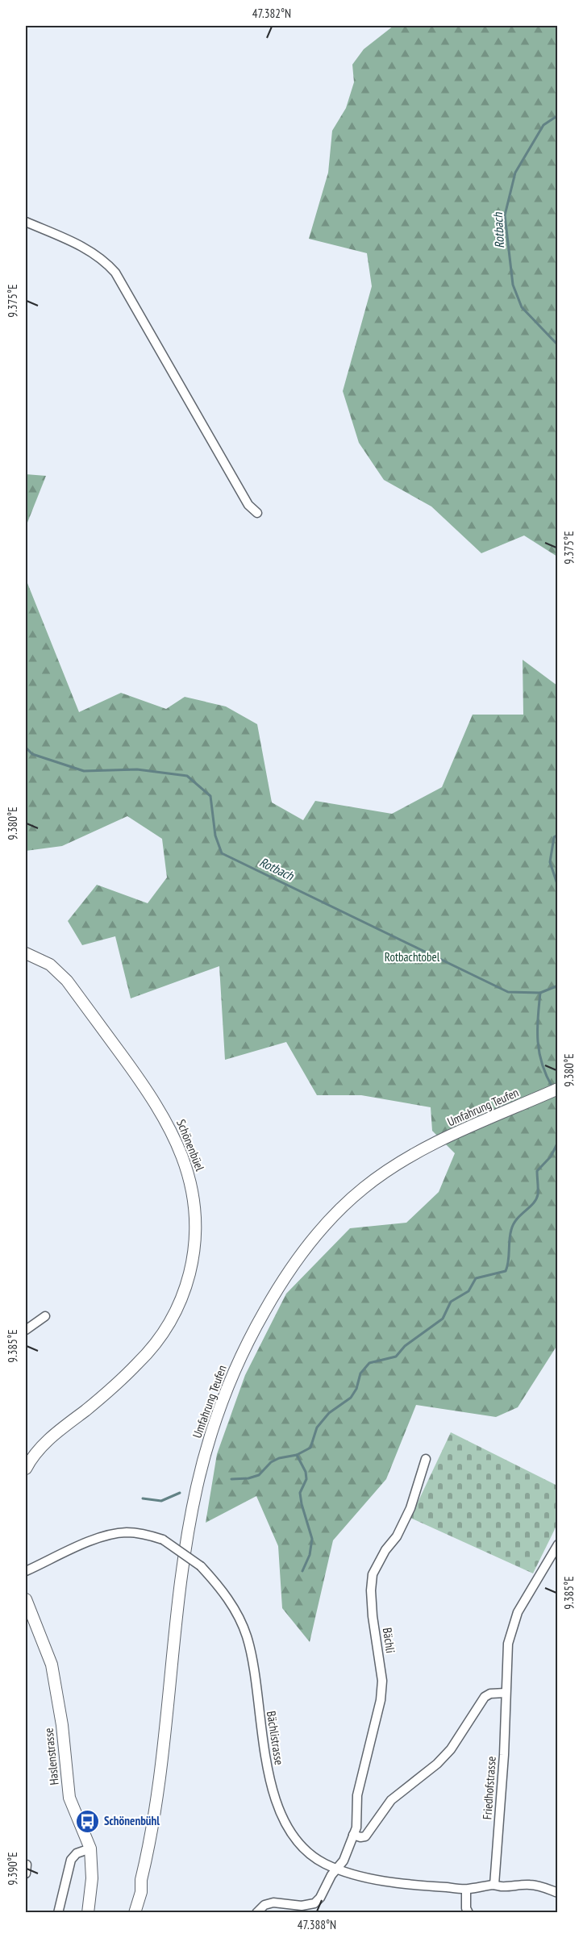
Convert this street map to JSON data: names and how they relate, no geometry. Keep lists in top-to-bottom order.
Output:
{
  "streets": {
    "main road": ["Umfahrung Teufen", "Schönenbüel", "Haslenstrasse"],
    "street": ["Bächli", "Bächlistrasse", "Friedhofstrasse"]
  },
  "crossings": [
    ["Bächli", "Bächlistrasse"],
    ["Bächlistrasse", "Friedhofstrasse"]
  ],
  "water": ["Rotbach"],
  "parks": ["Rotbachtobel"],
  "places": {
    "bus stop": ["Schönenbühl"]
  },
  "coordinates": [
    "47.382°N",
    "9.375°E",
    "9.380°E",
    "9.385°E",
    "9.390°E",
    "47.388°N"
  ]
}
